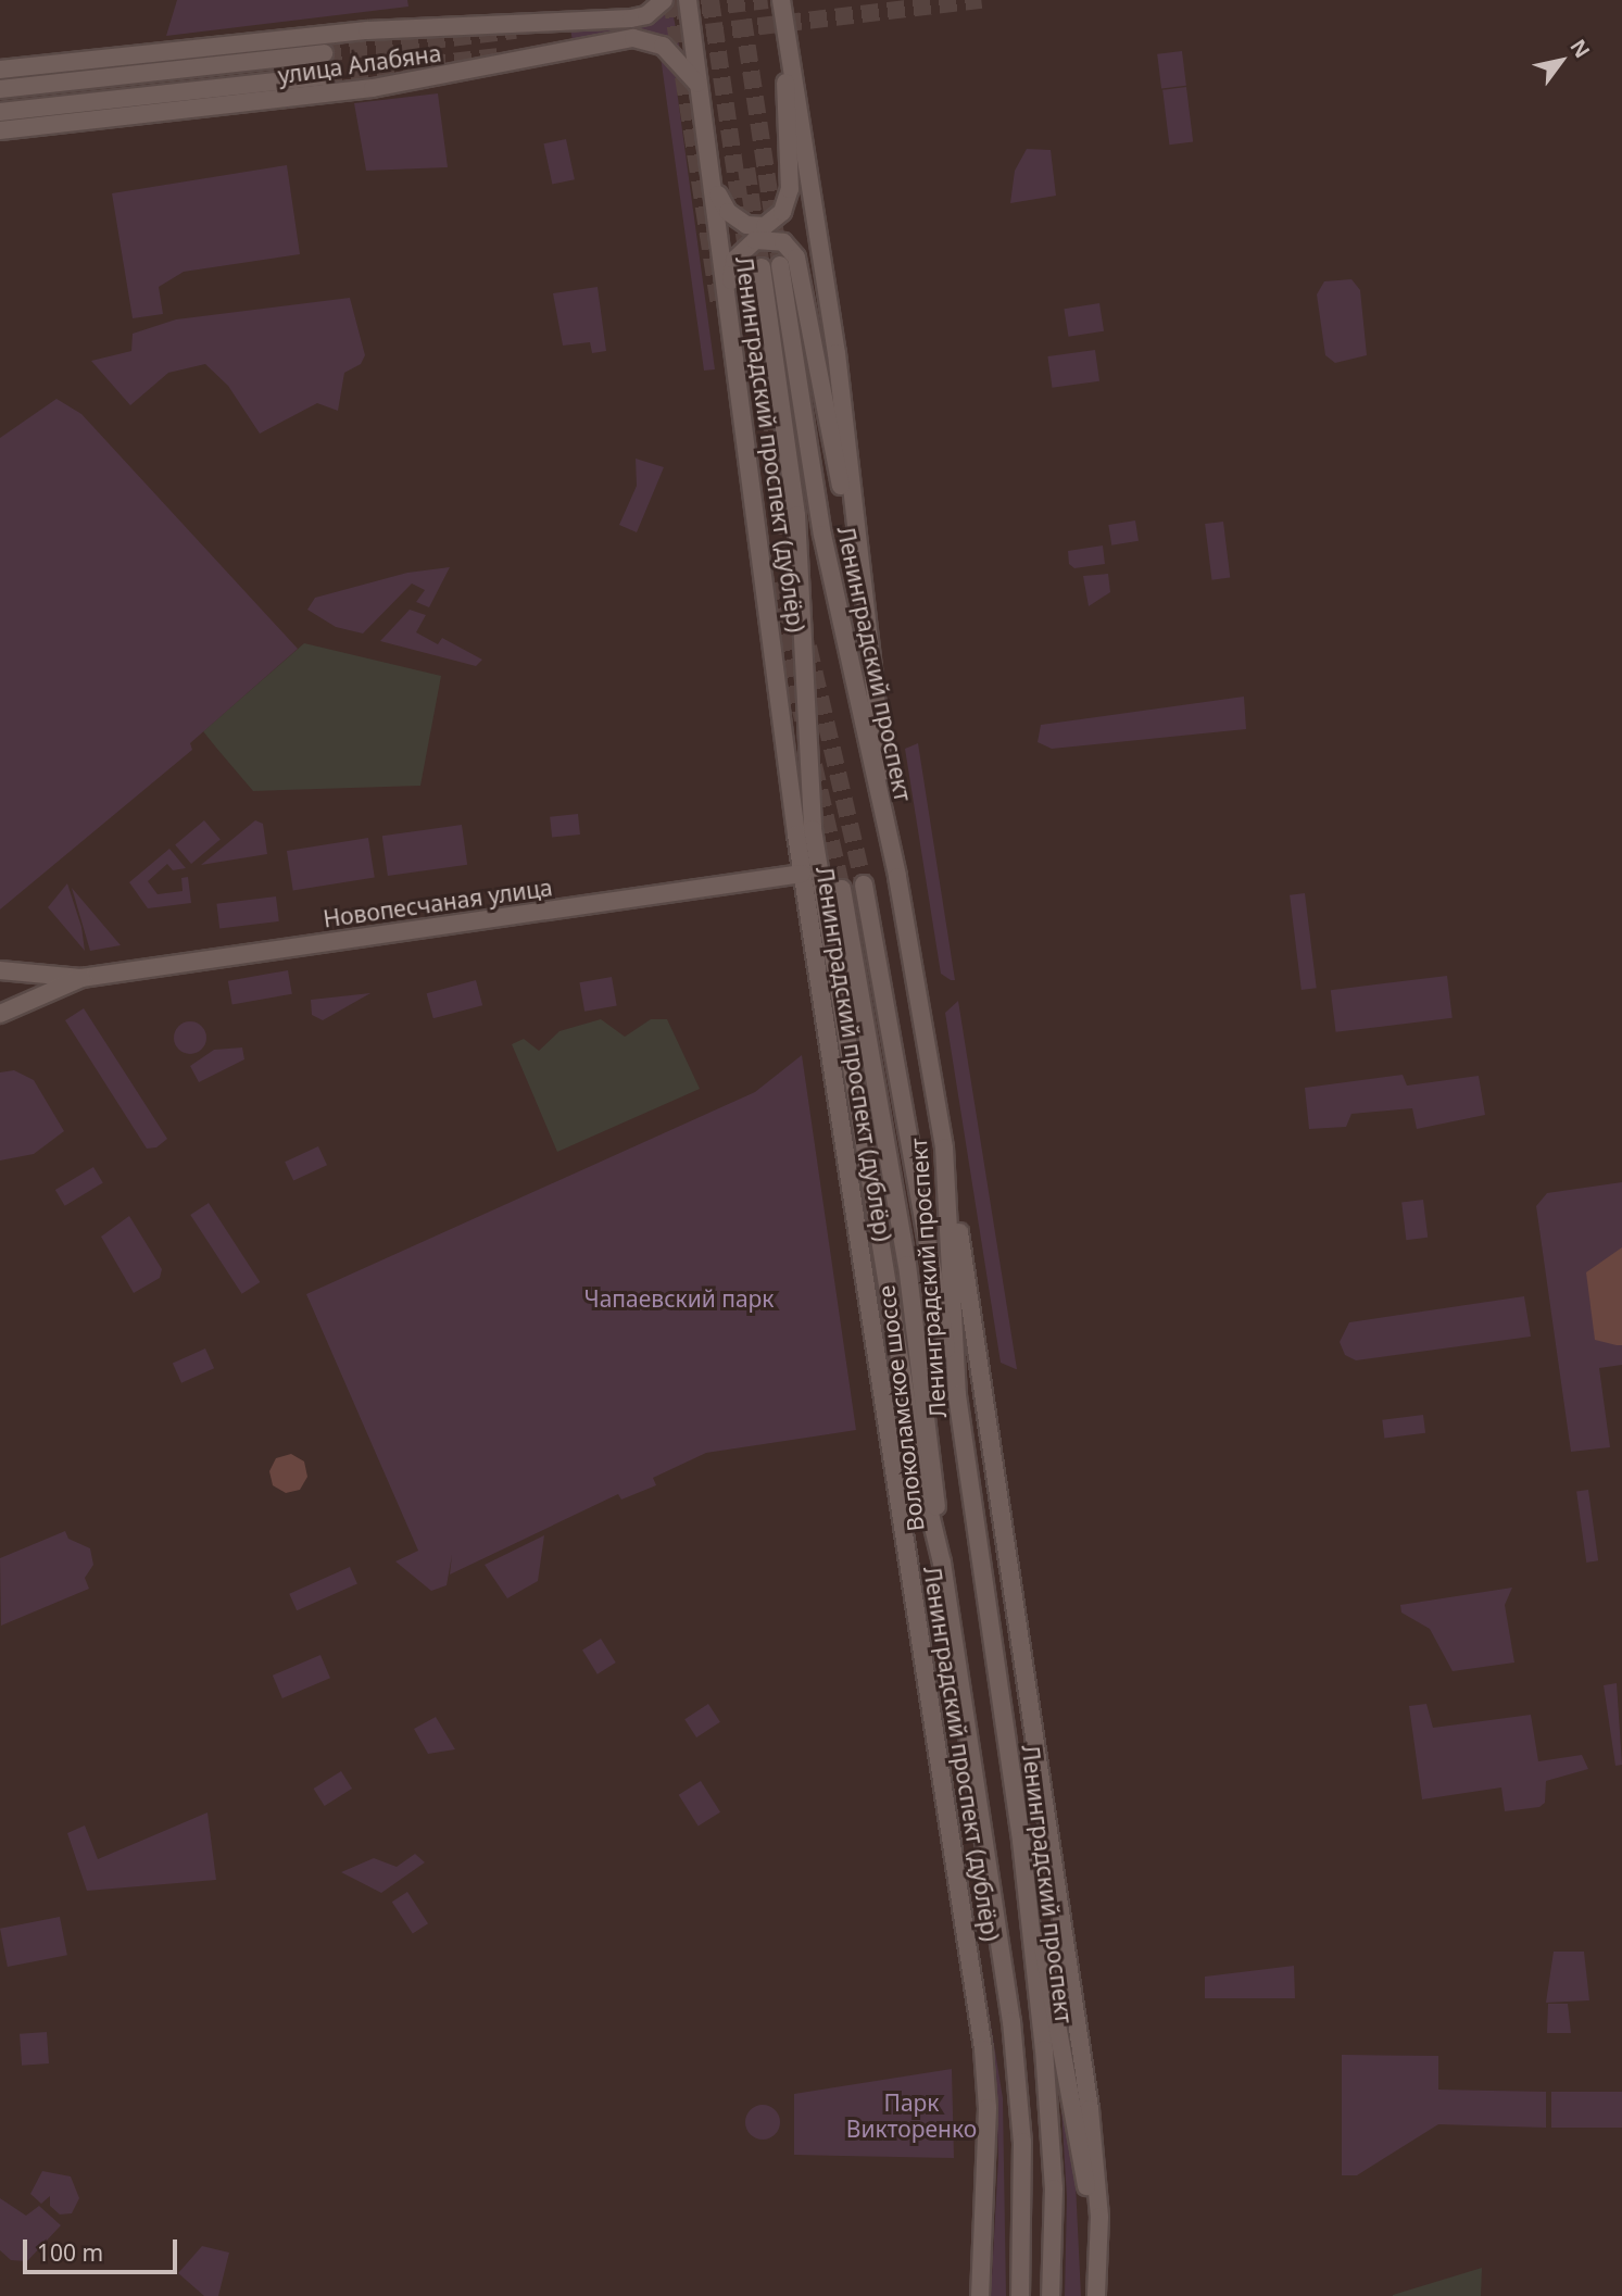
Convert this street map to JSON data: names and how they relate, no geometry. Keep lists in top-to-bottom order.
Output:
{
  "streets": {
    "main road": [
      "улица Алабяна",
      "Ленинградский проспект (дублёр)",
      "Ленинградский проспект",
      "Новопесчаная улица",
      "Волоколамское шоссе"
    ]
  },
  "crossings": [
    ["улица Алабяна", "Ленинградский проспект (дублёр)"],
    ["Ленинградский проспект (дублёр)", "Новопесчаная улица"],
    ["Ленинградский проспект", "Волоколамское шоссе"]
  ],
  "parks": ["Чапаевский парк", "Парк Викторенко"],
  "scale_bar": "100 m",
  "north": "top right"
}
